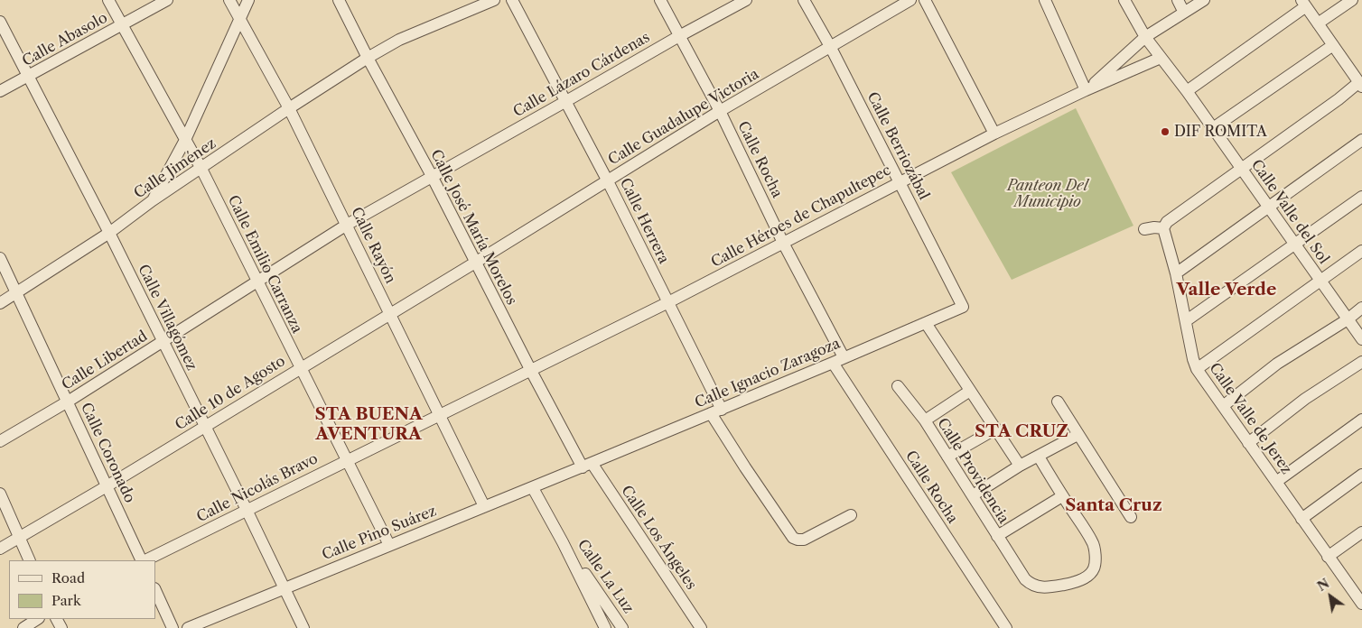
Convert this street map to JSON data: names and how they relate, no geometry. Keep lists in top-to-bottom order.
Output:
{
  "streets": {
    "street": [
      "Calle Abasolo",
      "Calle Lázaro Cárdenas",
      "Calle Guadalupe Victoria",
      "Calle Berriozábal",
      "Calle Rocha",
      "Calle Jiménez",
      "Calle Valle del Sol",
      "Calle Héroes de Chapultepec",
      "Calle Herrera",
      "Calle José María Morelos",
      "Calle Rayón",
      "Calle Emilio Carranza",
      "Calle Villagómez",
      "Calle Libertad",
      "Calle Ignacio Zaragoza",
      "Calle 10 de Agosto",
      "Calle Valle de Jerez",
      "Calle Coronado",
      "Calle Providencia",
      "Calle Nicolás Bravo",
      "Calle Pino Suárez",
      "Calle Los Ángeles",
      "Calle La Luz"
    ]
  },
  "crossings": [
    ["Calle Abasolo", "Calle Emilio Carranza"],
    ["Calle Abasolo", "Calle Villagómez"],
    ["Calle Lázaro Cárdenas", "Calle Rocha"],
    ["Calle Lázaro Cárdenas", "Calle Herrera"],
    ["Calle Lázaro Cárdenas", "Calle José María Morelos"],
    ["Calle Lázaro Cárdenas", "Calle Libertad"],
    ["Calle Guadalupe Victoria", "Calle Berriozábal"],
    ["Calle Guadalupe Victoria", "Calle Rocha"],
    ["Calle Guadalupe Victoria", "Calle Herrera"],
    ["Calle Guadalupe Victoria", "Calle José María Morelos"],
    ["Calle Guadalupe Victoria", "Calle 10 de Agosto"],
    ["Calle Berriozábal", "Calle Héroes de Chapultepec"],
    ["Calle Berriozábal", "Calle Ignacio Zaragoza"],
    ["Calle Rocha", "Calle Héroes de Chapultepec"],
    ["Calle Rocha", "Calle Ignacio Zaragoza"],
    ["Calle Jiménez", "Calle José María Morelos"],
    ["Calle Jiménez", "Calle Rayón"],
    ["Calle Jiménez", "Calle Emilio Carranza"],
    ["Calle Jiménez", "Calle Villagómez"],
    ["Calle Jiménez", "Calle Coronado"],
    ["Calle Héroes de Chapultepec", "Calle Herrera"],
    ["Calle Héroes de Chapultepec", "Calle José María Morelos"],
    ["Calle Héroes de Chapultepec", "Calle Nicolás Bravo"],
    ["Calle Herrera", "Calle Ignacio Zaragoza"],
    ["Calle José María Morelos", "Calle Libertad"],
    ["Calle José María Morelos", "Calle Ignacio Zaragoza"],
    ["Calle José María Morelos", "Calle 10 de Agosto"],
    ["Calle José María Morelos", "Calle Nicolás Bravo"],
    ["Calle José María Morelos", "Calle Pino Suárez"],
    ["Calle José María Morelos", "Calle Los Ángeles"],
    ["Calle Rayón", "Calle Libertad"],
    ["Calle Rayón", "Calle 10 de Agosto"],
    ["Calle Rayón", "Calle Nicolás Bravo"],
    ["Calle Rayón", "Calle Pino Suárez"],
    ["Calle Emilio Carranza", "Calle Libertad"],
    ["Calle Emilio Carranza", "Calle 10 de Agosto"],
    ["Calle Emilio Carranza", "Calle Nicolás Bravo"],
    ["Calle Emilio Carranza", "Calle Pino Suárez"],
    ["Calle Villagómez", "Calle Libertad"],
    ["Calle Villagómez", "Calle 10 de Agosto"],
    ["Calle Villagómez", "Calle Nicolás Bravo"],
    ["Calle Villagómez", "Calle Pino Suárez"],
    ["Calle Libertad", "Calle Coronado"],
    ["Calle Ignacio Zaragoza", "Calle Pino Suárez"],
    ["Calle Ignacio Zaragoza", "Calle Los Ángeles"],
    ["Calle 10 de Agosto", "Calle Coronado"],
    ["Calle Pino Suárez", "Calle Los Ángeles"],
    ["Calle Pino Suárez", "Calle La Luz"]
  ],
  "districts": [
    "Valle Verde",
    "STA BUENA AVENTURA",
    "STA CRUZ",
    "Santa Cruz"
  ],
  "parks": ["Panteon Del Municipio"],
  "places": ["DIF ROMITA"],
  "legend": ["Road", "Park"],
  "north": "top left"
}
